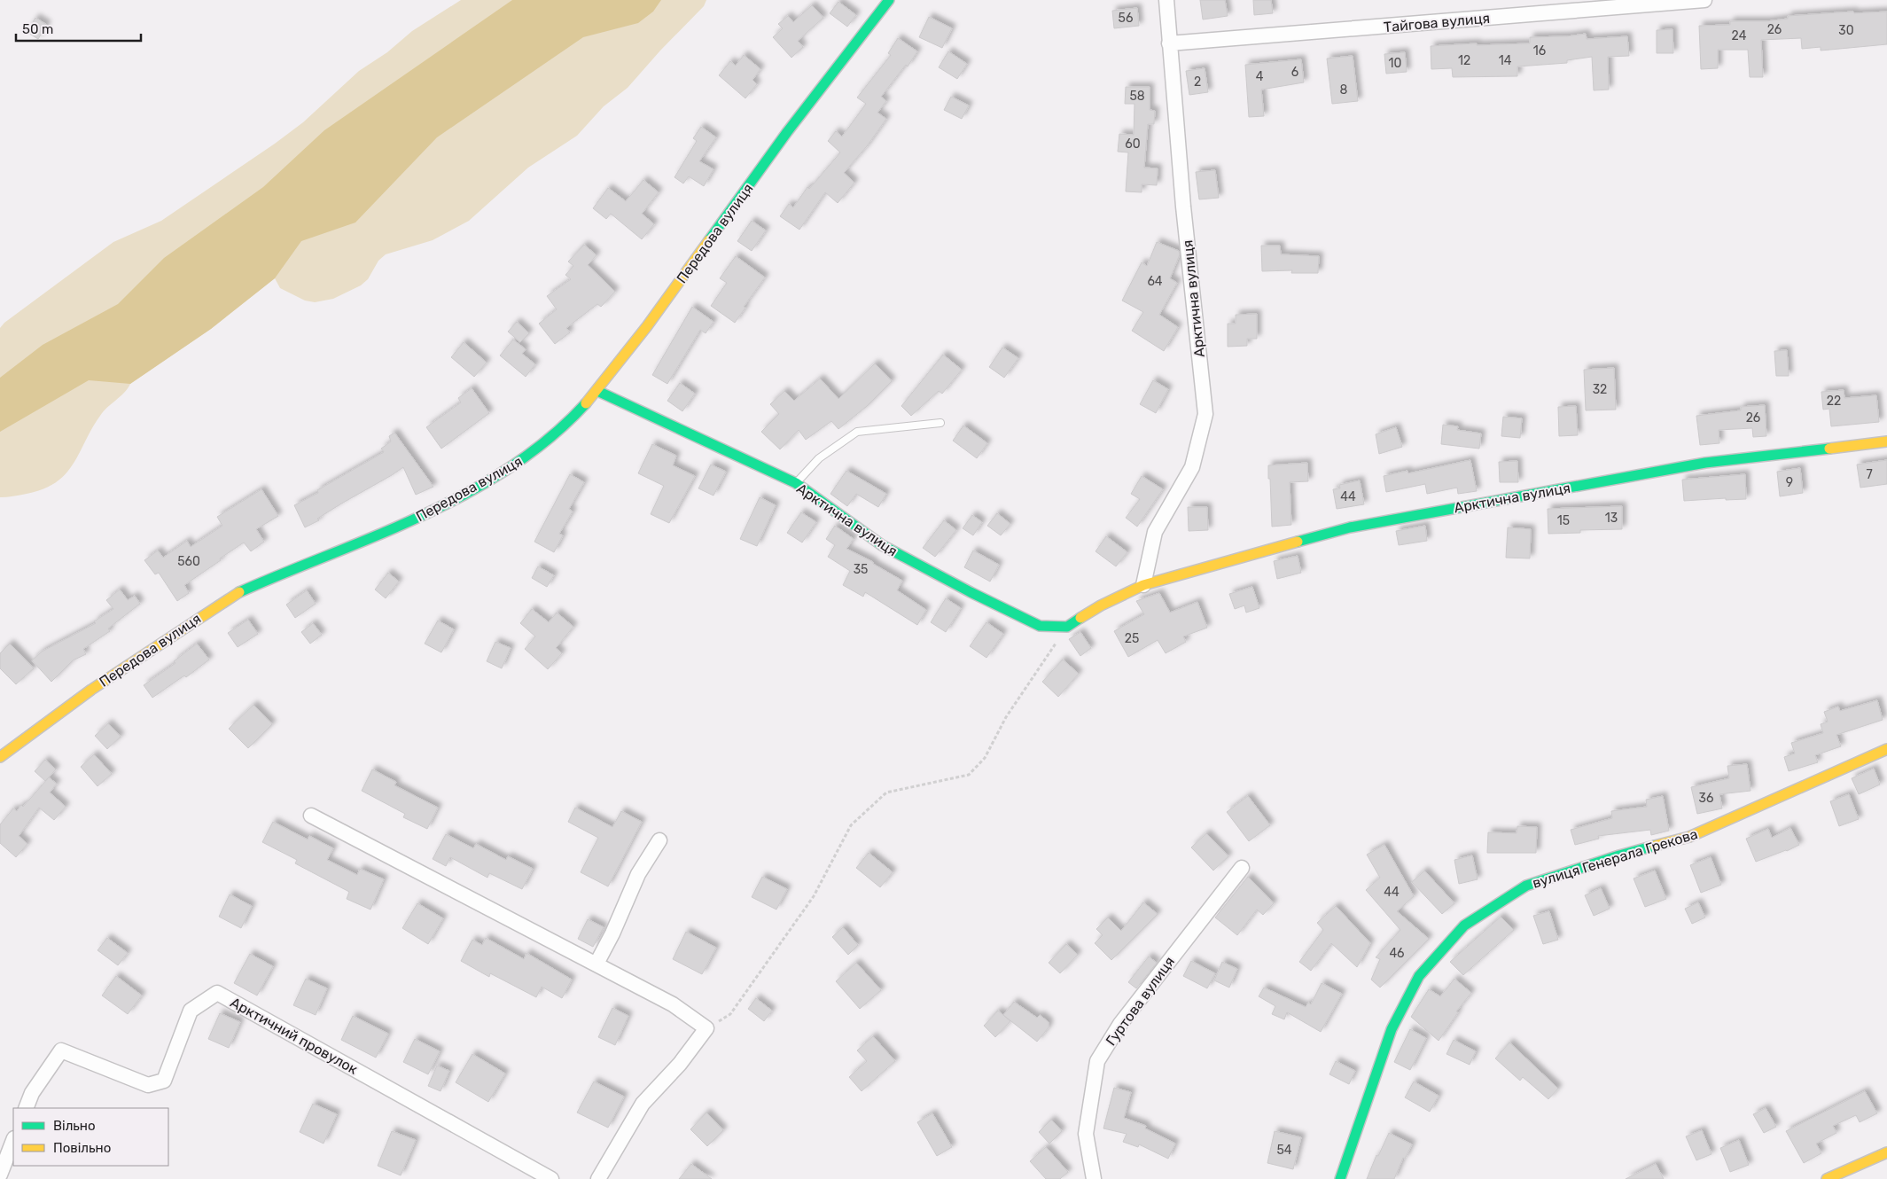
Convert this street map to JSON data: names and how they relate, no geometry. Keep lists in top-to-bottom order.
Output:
{
  "streets": {
    "street": [
      "Тайгова вулиця",
      "Передова вулиця",
      "Арктична вулиця",
      "вулиця Генерала Грекова",
      "Гуртова вулиця",
      "Арктичний провулок"
    ]
  },
  "crossings": [
    ["Тайгова вулиця", "Арктична вулиця"],
    ["Передова вулиця", "Арктична вулиця"]
  ],
  "house_numbers": [
    "56",
    "26",
    "30",
    "24",
    "16",
    "12",
    "14",
    "10",
    "6",
    "4",
    "2",
    "8",
    "58",
    "60",
    "64",
    "32",
    "22",
    "26",
    "7",
    "9",
    "44",
    "13",
    "15",
    "560",
    "35",
    "25",
    "36",
    "44",
    "46",
    "54"
  ],
  "legend": ["Вільно", "Повільно"],
  "scale_bar": "50 m"
}
